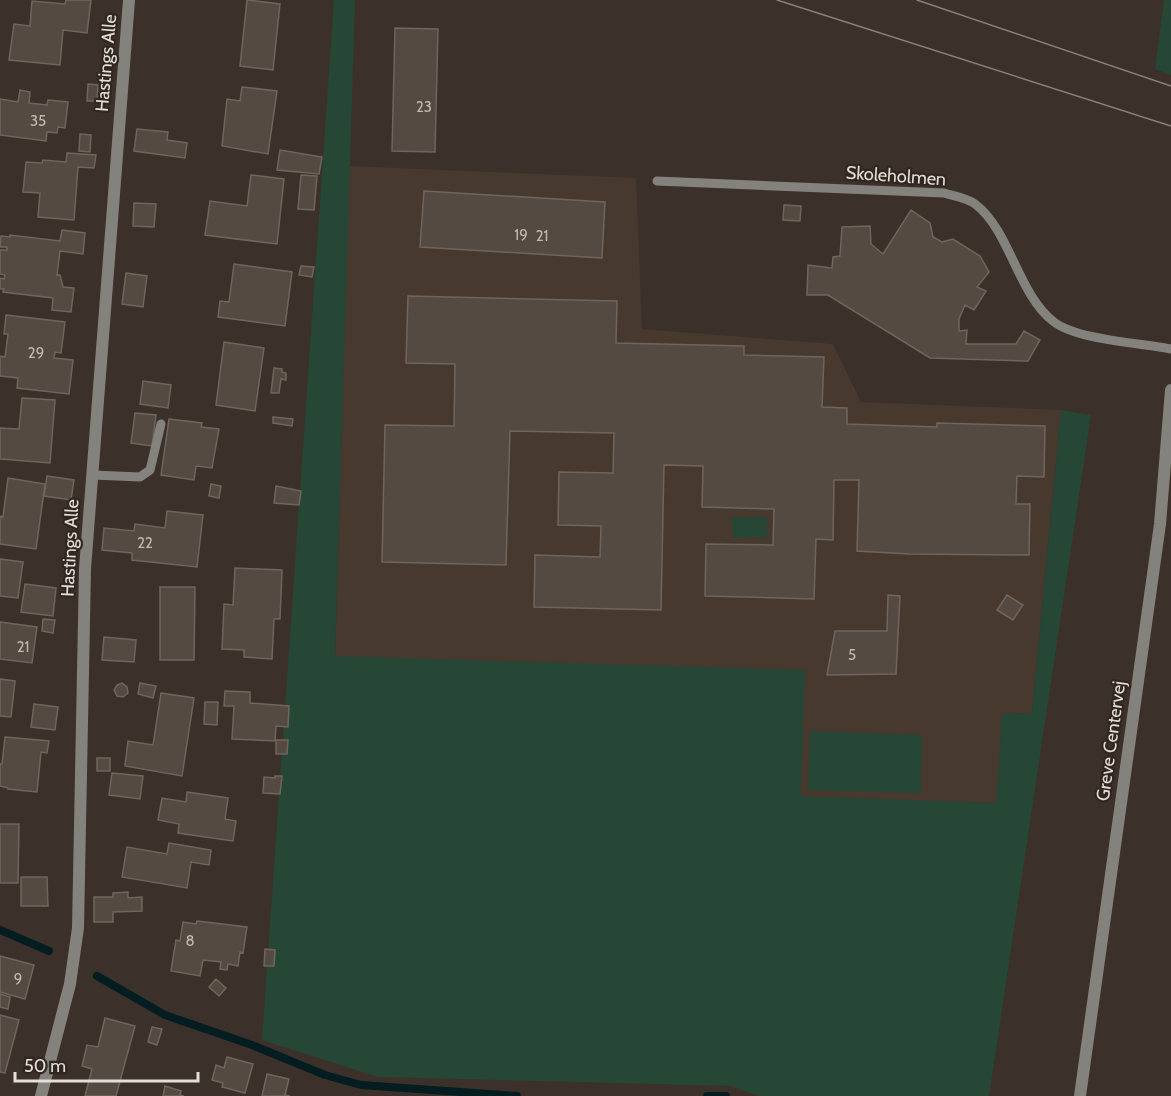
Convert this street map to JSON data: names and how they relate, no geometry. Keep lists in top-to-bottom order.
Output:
{
  "streets": {
    "street": ["Hastings Alle", "Greve Centervej"],
    "lane": ["Skoleholmen"]
  },
  "house_numbers": [
    "23",
    "35",
    "19",
    "21",
    "29",
    "22",
    "21",
    "5",
    "8",
    "9"
  ],
  "scale_bar": "50 m"
}
